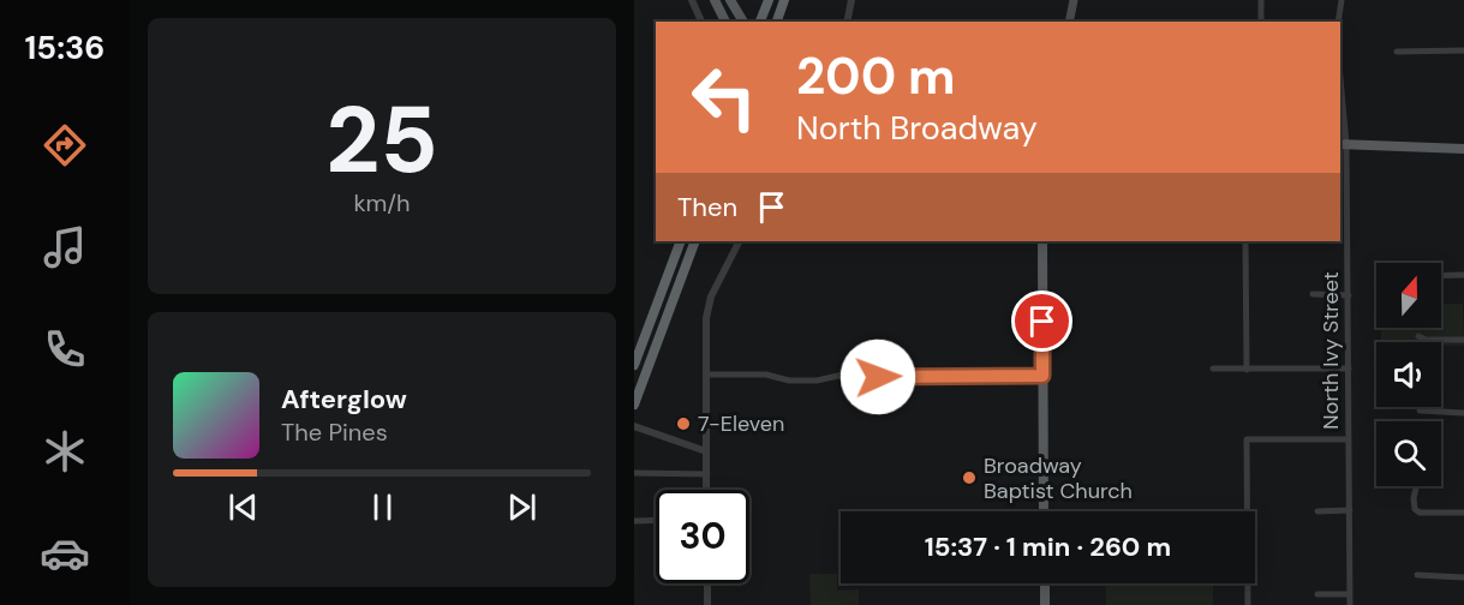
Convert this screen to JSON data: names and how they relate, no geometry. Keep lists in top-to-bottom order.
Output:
{
  "streets": {
    "street": ["North Ivy Street"]
  },
  "places": ["7-Eleven", "Broadway Baptist Church"],
  "north": "top",
  "page": {
    "tabs": "15:36",
    "tile": ["25", "km/h"],
    "turn": ["200 m", "North Broadway"],
    "then": "Then",
    "song": ["Afterglow", "The Pines"],
    "limit": "30",
    "trip": "15:37 · 1 min · 260 m"
  }
}
